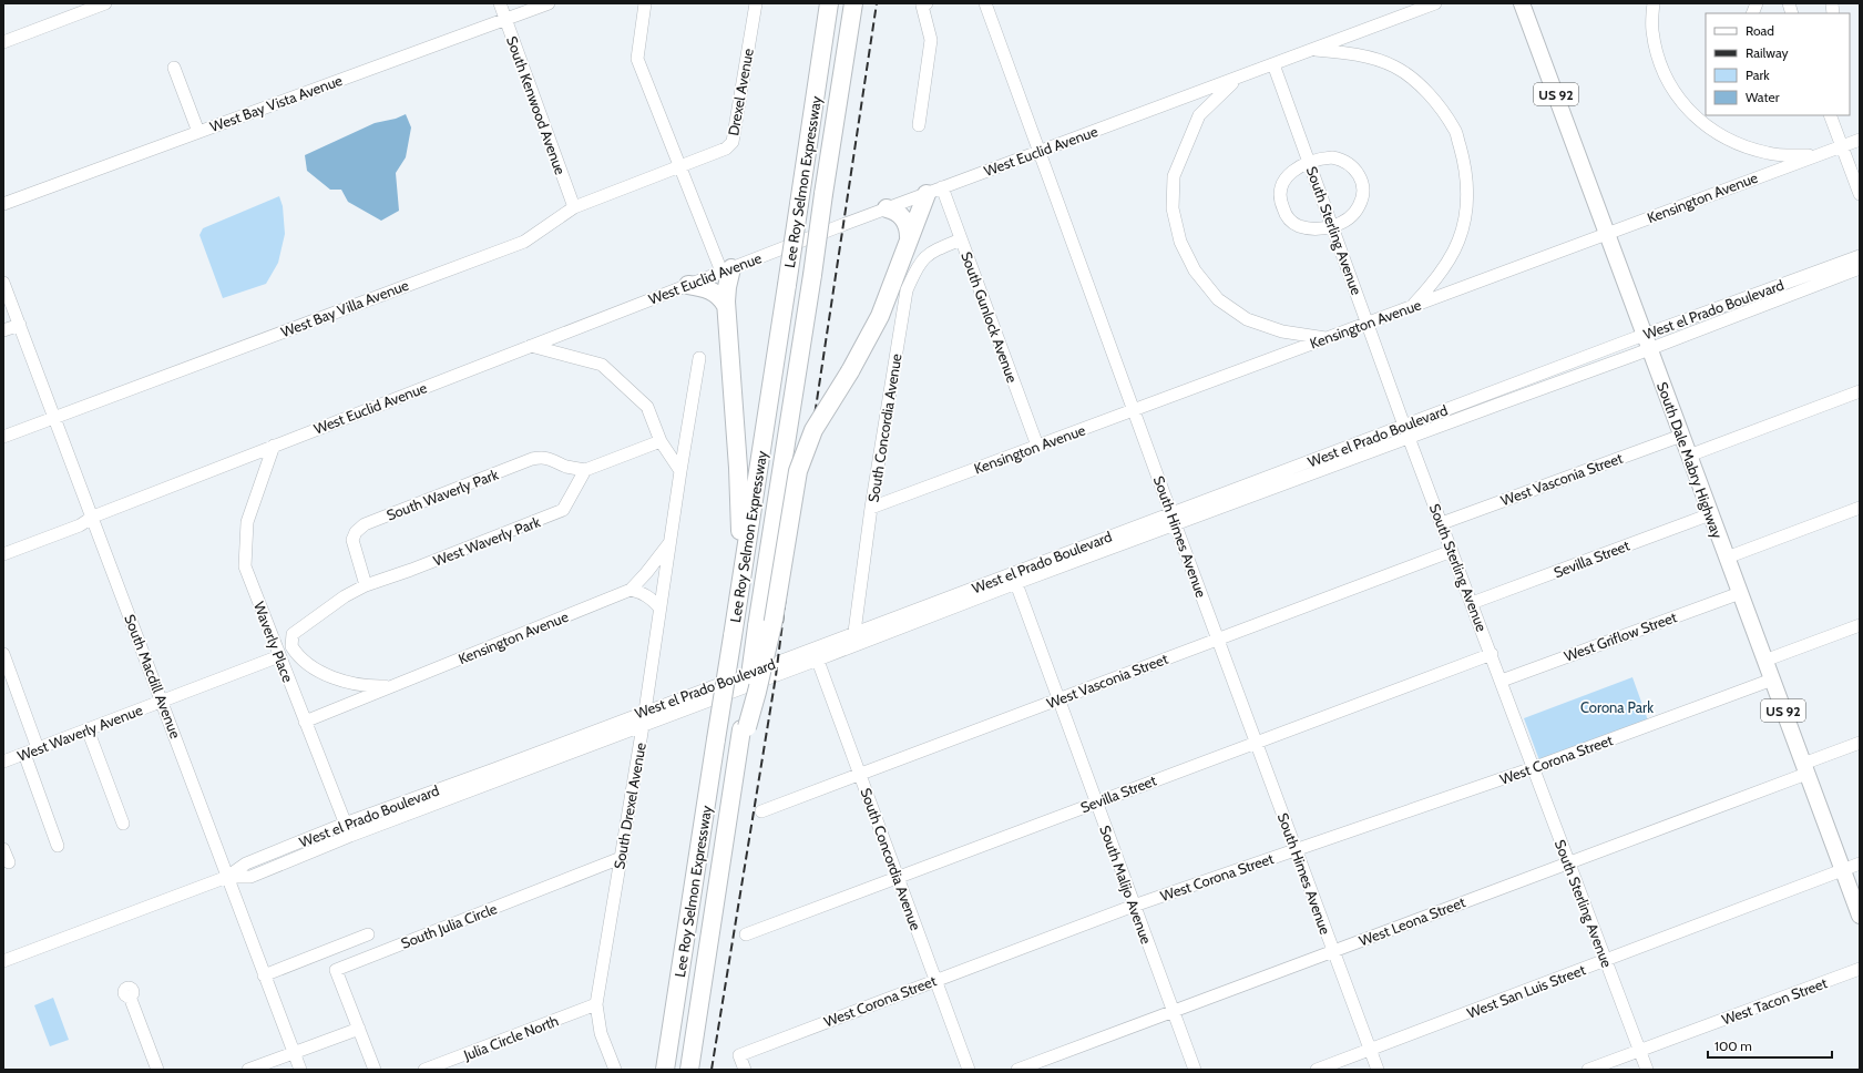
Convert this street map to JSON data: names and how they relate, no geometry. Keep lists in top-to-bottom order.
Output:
{
  "streets": {
    "highway": ["Lee Roy Selmon Expressway"],
    "main road": ["US 92", "South Dale Mabry Highway"],
    "street": [
      "Drexel Avenue",
      "West Bay Vista Avenue",
      "South Kenwood Avenue",
      "West Euclid Avenue",
      "Kensington Avenue",
      "South Sterling Avenue",
      "West Bay Villa Avenue",
      "West el Prado Boulevard",
      "South Gunlock Avenue",
      "South Concordia Avenue",
      "West Vasconia Street",
      "South Waverly Park",
      "South Himes Avenue",
      "West Waverly Park",
      "Sevilla Street",
      "West Griflow Street",
      "Waverly Place",
      "South Macdill Avenue",
      "West Waverly Avenue",
      "West Corona Street",
      "South Drexel Avenue",
      "South Malijo Avenue",
      "West Leona Street",
      "South Julia Circle",
      "West San Luis Street",
      "West Tacon Street",
      "Julia Circle North"
    ]
  },
  "crossings": [
    ["Drexel Avenue", "West Bay Villa Avenue"],
    ["West Bay Vista Avenue", "South Kenwood Avenue"],
    ["South Kenwood Avenue", "West Bay Villa Avenue"],
    ["West Euclid Avenue", "South Sterling Avenue"],
    ["West Euclid Avenue", "South Gunlock Avenue"],
    ["West Euclid Avenue", "South Himes Avenue"],
    ["West Euclid Avenue", "Waverly Place"],
    ["West Euclid Avenue", "South Macdill Avenue"],
    ["Kensington Avenue", "South Sterling Avenue"],
    ["Kensington Avenue", "South Gunlock Avenue"],
    ["Kensington Avenue", "South Concordia Avenue"],
    ["Kensington Avenue", "South Dale Mabry Highway"],
    ["Kensington Avenue", "South Himes Avenue"],
    ["Kensington Avenue", "Waverly Place"],
    ["Kensington Avenue", "West Waverly Avenue"],
    ["Kensington Avenue", "South Drexel Avenue"],
    ["South Sterling Avenue", "West el Prado Boulevard"],
    ["South Sterling Avenue", "West Vasconia Street"],
    ["South Sterling Avenue", "Sevilla Street"],
    ["South Sterling Avenue", "West Griflow Street"],
    ["South Sterling Avenue", "West Corona Street"],
    ["South Sterling Avenue", "West Leona Street"],
    ["South Sterling Avenue", "West San Luis Street"],
    ["South Sterling Avenue", "West Tacon Street"],
    ["West Bay Villa Avenue", "South Macdill Avenue"],
    ["West el Prado Boulevard", "South Concordia Avenue"],
    ["West el Prado Boulevard", "South Dale Mabry Highway"],
    ["West el Prado Boulevard", "South Himes Avenue"],
    ["West el Prado Boulevard", "Waverly Place"],
    ["West el Prado Boulevard", "South Macdill Avenue"],
    ["West el Prado Boulevard", "South Drexel Avenue"],
    ["West el Prado Boulevard", "South Malijo Avenue"],
    ["South Gunlock Avenue", "South Concordia Avenue"],
    ["South Concordia Avenue", "West Vasconia Street"],
    ["South Concordia Avenue", "Sevilla Street"],
    ["South Concordia Avenue", "West Corona Street"],
    ["South Dale Mabry Highway", "West Vasconia Street"],
    ["South Dale Mabry Highway", "Sevilla Street"],
    ["South Dale Mabry Highway", "West Griflow Street"],
    ["South Dale Mabry Highway", "West Corona Street"],
    ["South Dale Mabry Highway", "West Leona Street"],
    ["South Dale Mabry Highway", "West San Luis Street"],
    ["West Vasconia Street", "South Himes Avenue"],
    ["West Vasconia Street", "South Malijo Avenue"],
    ["South Waverly Park", "West Waverly Park"],
    ["South Himes Avenue", "Sevilla Street"],
    ["South Himes Avenue", "West Corona Street"],
    ["South Himes Avenue", "West Leona Street"],
    ["South Himes Avenue", "West San Luis Street"],
    ["Sevilla Street", "South Malijo Avenue"],
    ["Waverly Place", "West Waverly Avenue"],
    ["South Macdill Avenue", "West Waverly Avenue"],
    ["West Corona Street", "South Malijo Avenue"],
    ["South Drexel Avenue", "South Julia Circle"],
    ["South Drexel Avenue", "Julia Circle North"],
    ["South Malijo Avenue", "West Leona Street"]
  ],
  "parks": ["Corona Park"],
  "legend": [
    "Road",
    "Railway",
    "Park",
    "Water"
  ],
  "scale_bar": "100 m"
}
